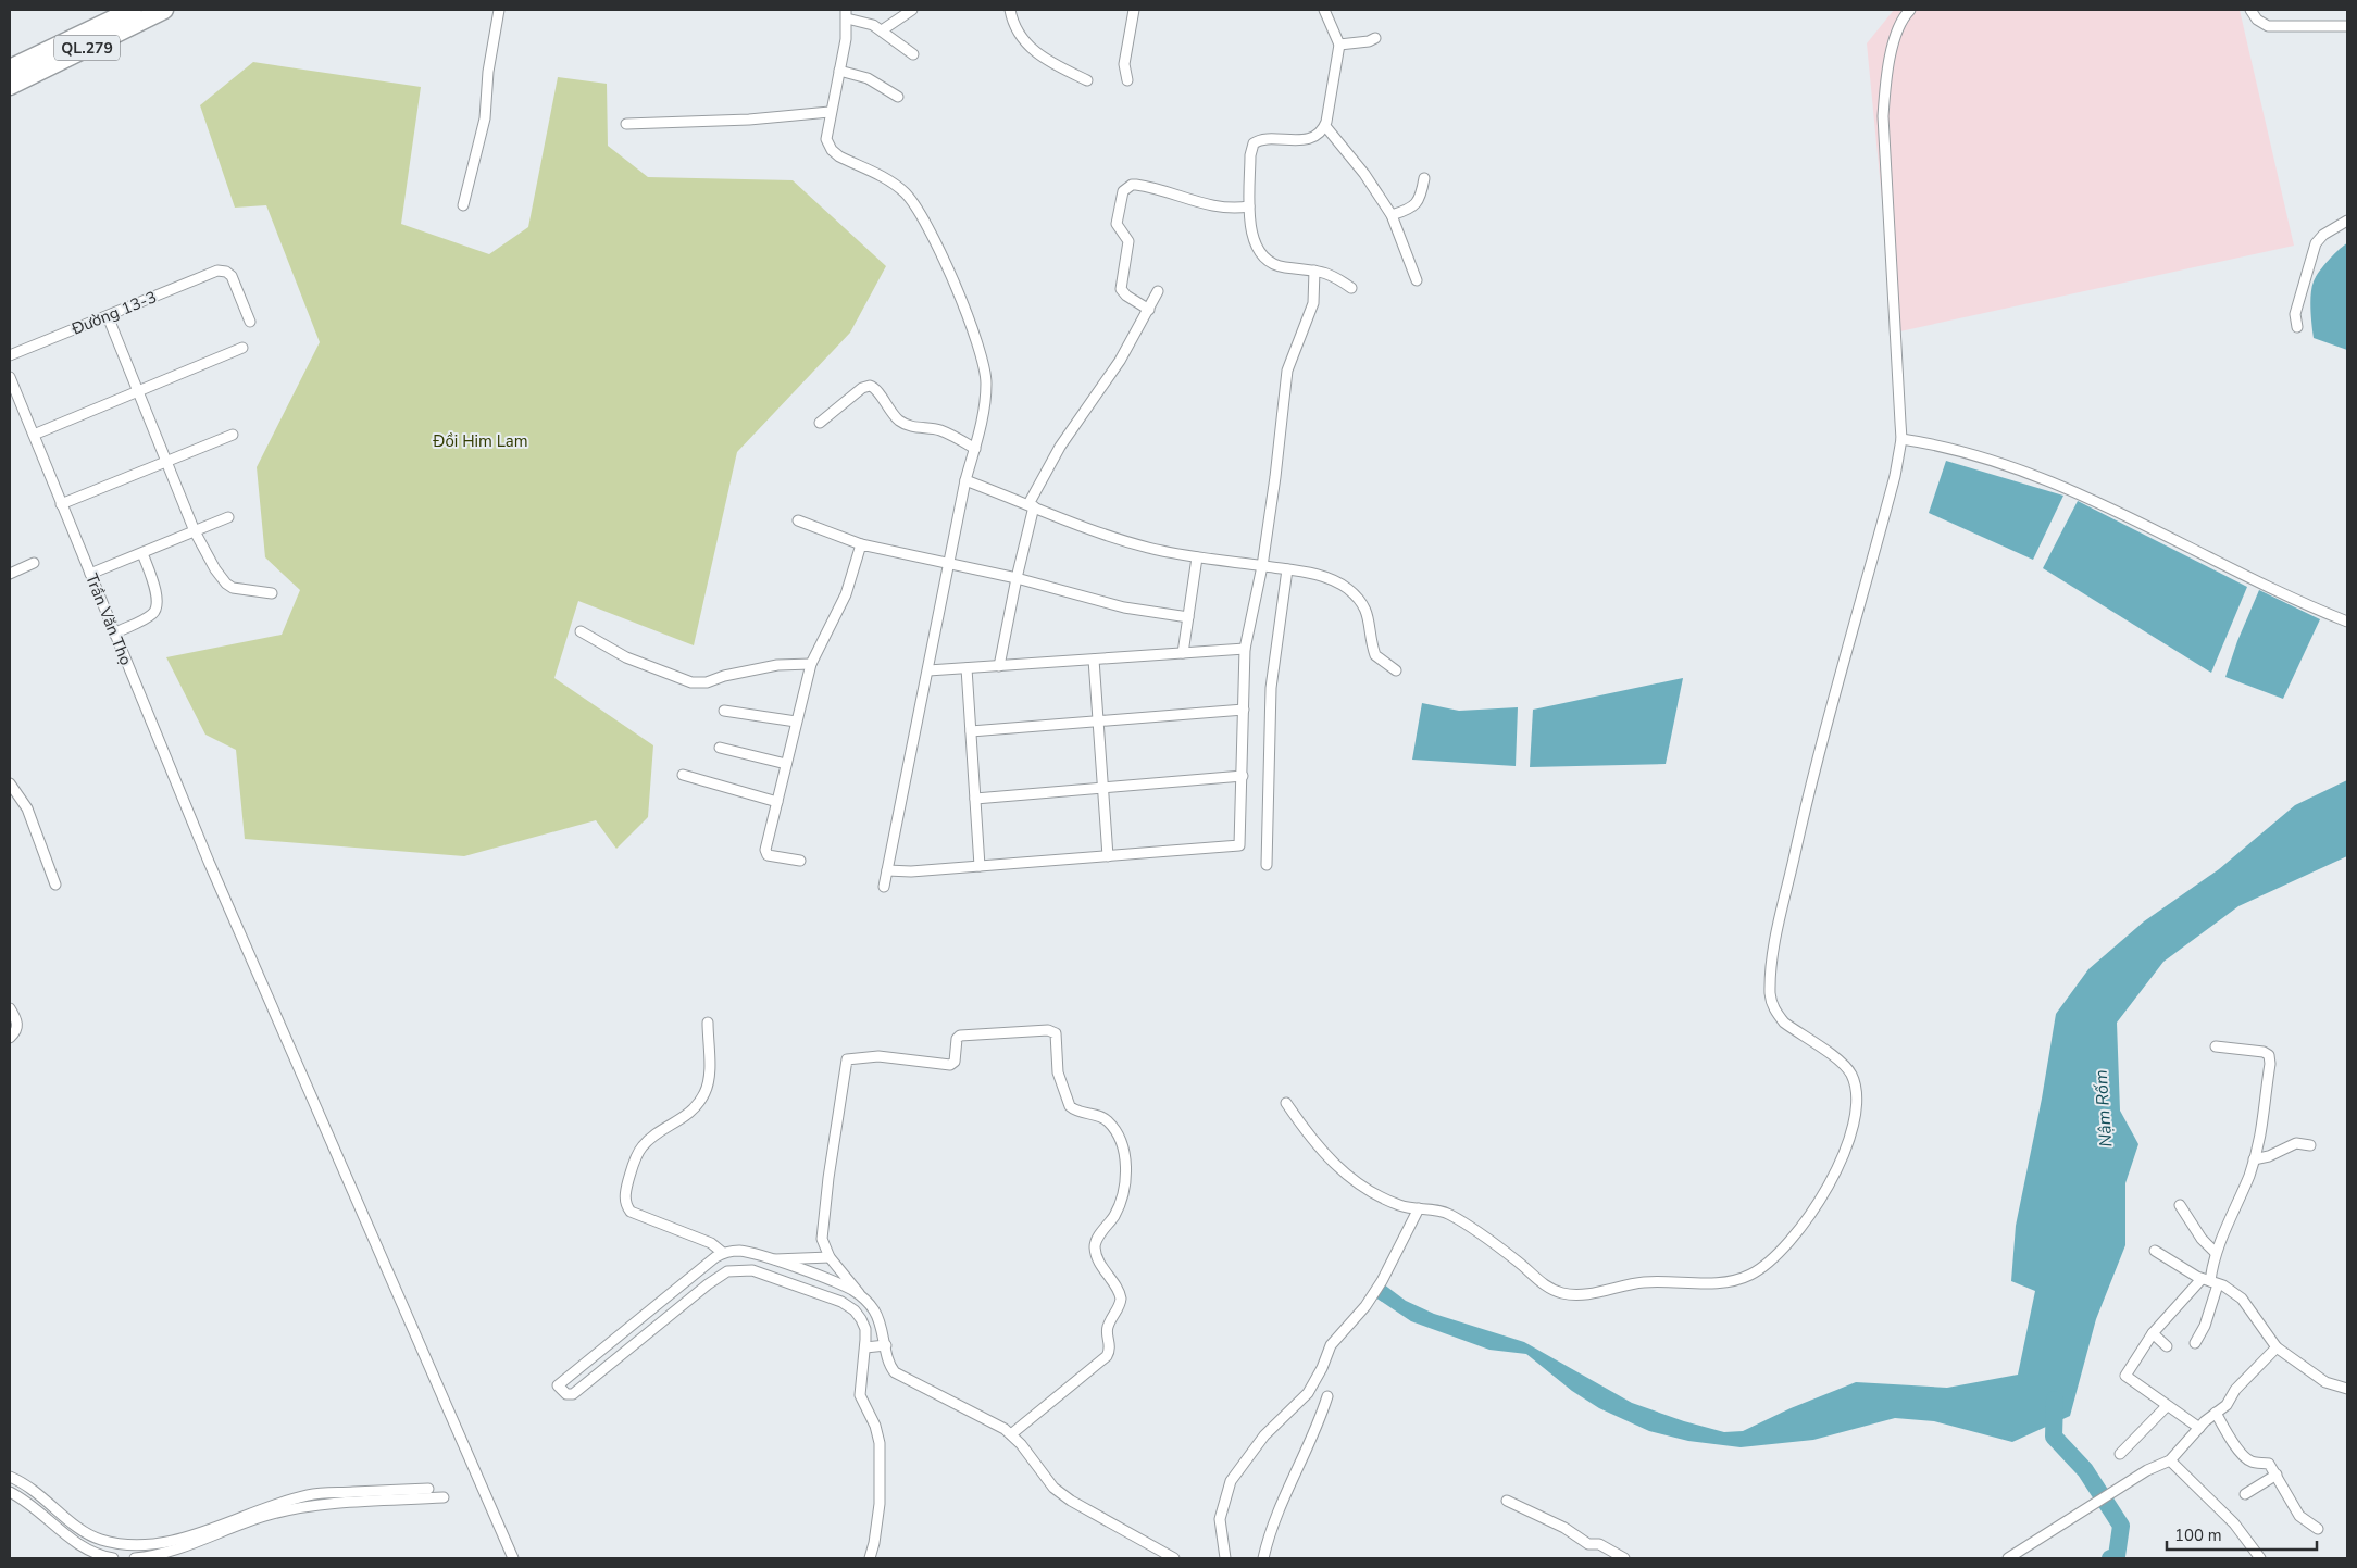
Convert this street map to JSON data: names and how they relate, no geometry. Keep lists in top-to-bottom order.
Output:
{
  "streets": {
    "highway": ["QL.279"],
    "street": ["Đường 13-3", "Trần Văn Thọ"]
  },
  "water": ["Nậm Rốm"],
  "parks": ["Đồi Him Lam"],
  "scale_bar": "100 m"
}
